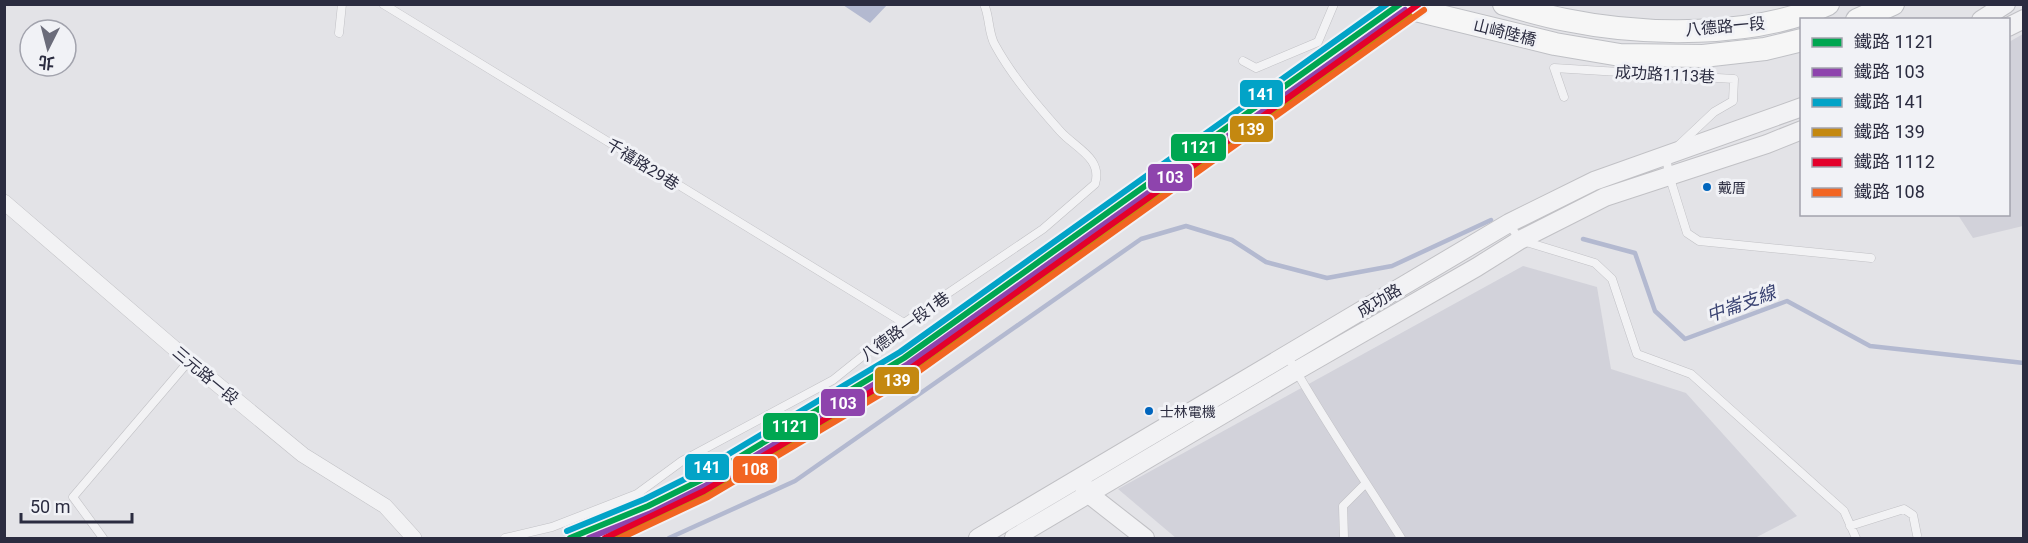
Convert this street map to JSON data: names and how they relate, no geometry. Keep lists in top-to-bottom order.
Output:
{
  "streets": {
    "main road": ["八德路一段", "山崎陸橋"],
    "street": ["成功路", "三元路一段"],
    "lane": ["成功路1113巷", "千禧路29巷", "八德路一段1巷"]
  },
  "crossings": [
    ["八德路一段", "山崎陸橋"],
    ["成功路1113巷", "成功路"],
    ["千禧路29巷", "八德路一段1巷"]
  ],
  "water": ["中崙支線"],
  "places": ["戴厝", "士林電機"],
  "lines": [
    "rail line 1121",
    "rail line 141",
    "rail line 1112",
    "rail line 103",
    "rail line 108",
    "rail line 139"
  ],
  "legend": [
    "鐵路 1121",
    "鐵路 103",
    "鐵路 141",
    "鐵路 139",
    "鐵路 1112",
    "鐵路 108"
  ],
  "scale_bar": "50 m",
  "north": "bottom"
}
